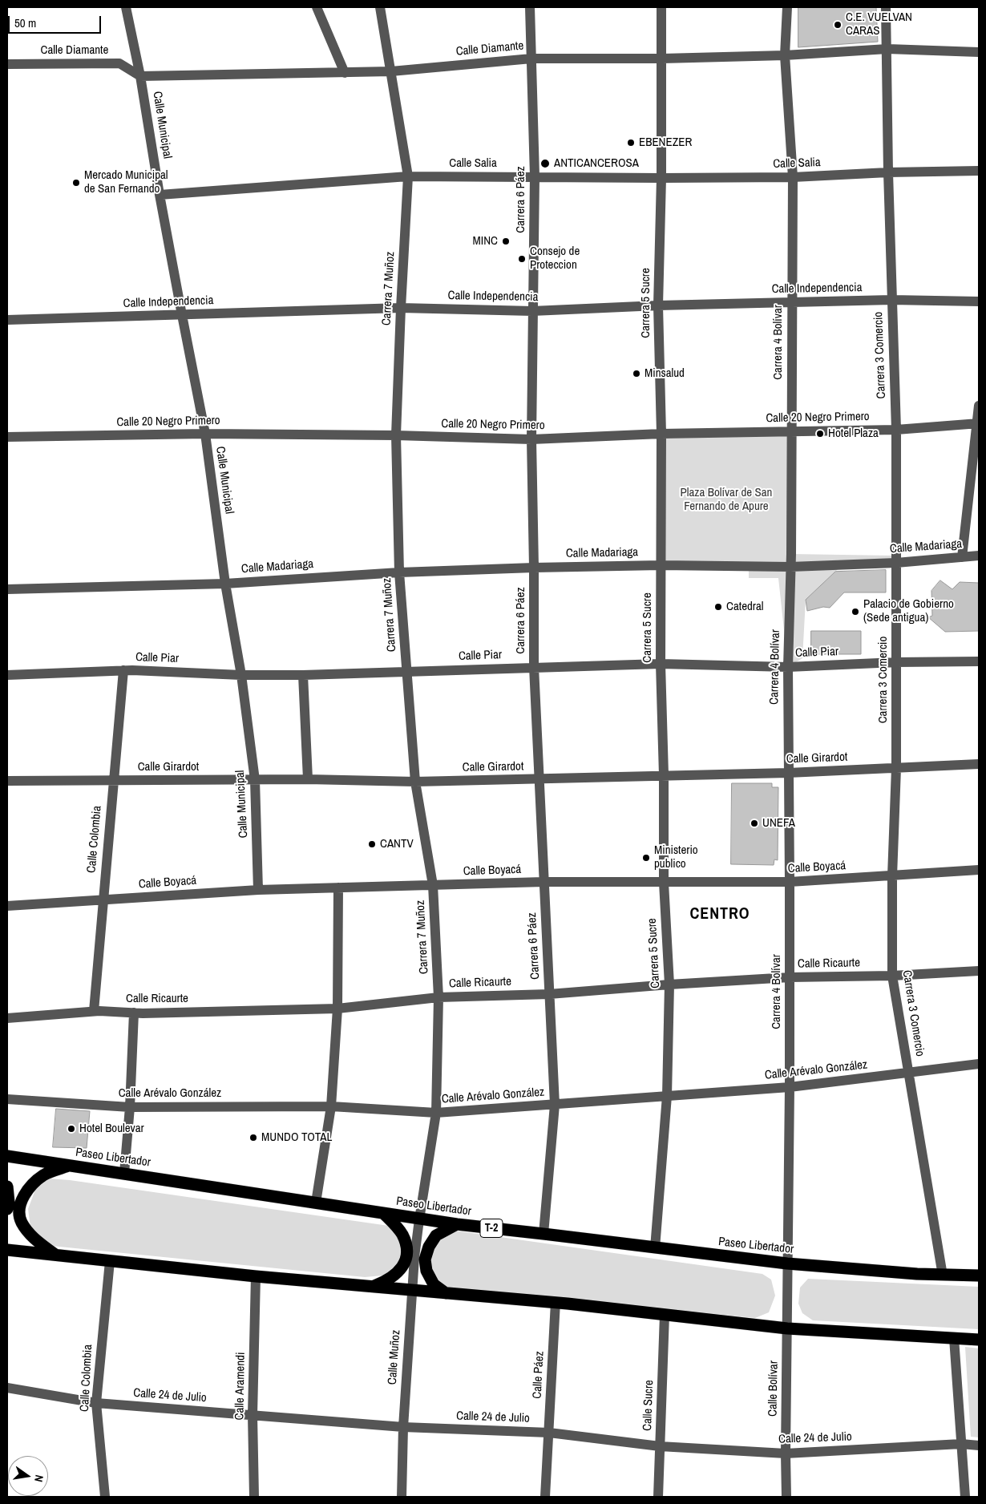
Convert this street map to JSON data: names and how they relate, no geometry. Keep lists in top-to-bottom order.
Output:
{
  "streets": {
    "highway": ["Paseo Libertador", "T-2"],
    "street": [
      "Calle Diamante",
      "Calle Municipal",
      "Calle Salia",
      "Carrera 6 Páez",
      "Carrera 7 Muñoz",
      "Calle Independencia",
      "Carrera 5 Sucre",
      "Carrera 4 Bolívar",
      "Carrera 3 Comercio",
      "Calle 20 Negro Primero",
      "Calle Madariaga",
      "Calle Piar",
      "Calle Girardot",
      "Calle Colombia",
      "Calle Boyacá",
      "Calle Ricaurte",
      "Calle Arévalo González",
      "Calle Muñoz",
      "Calle Páez",
      "Calle Aramendi",
      "Calle Bolívar",
      "Calle 24 de Julio",
      "Calle Sucre"
    ]
  },
  "crossings": [
    ["Calle Diamante", "Calle Municipal"],
    ["Calle Diamante", "Carrera 6 Páez"],
    ["Calle Diamante", "Carrera 7 Muñoz"],
    ["Calle Diamante", "Carrera 5 Sucre"],
    ["Calle Diamante", "Carrera 4 Bolívar"],
    ["Calle Diamante", "Carrera 3 Comercio"],
    ["Calle Municipal", "Calle Salia"],
    ["Calle Municipal", "Calle Independencia"],
    ["Calle Municipal", "Calle 20 Negro Primero"],
    ["Calle Municipal", "Calle Madariaga"],
    ["Calle Municipal", "Calle Piar"],
    ["Calle Municipal", "Calle Girardot"],
    ["Calle Municipal", "Calle Boyacá"],
    ["Calle Salia", "Carrera 6 Páez"],
    ["Calle Salia", "Carrera 7 Muñoz"],
    ["Calle Salia", "Carrera 5 Sucre"],
    ["Calle Salia", "Carrera 4 Bolívar"],
    ["Calle Salia", "Carrera 3 Comercio"],
    ["Carrera 6 Páez", "Calle Independencia"],
    ["Carrera 6 Páez", "Calle 20 Negro Primero"],
    ["Carrera 6 Páez", "Calle Madariaga"],
    ["Carrera 6 Páez", "Calle Piar"],
    ["Carrera 6 Páez", "Calle Girardot"],
    ["Carrera 6 Páez", "Calle Boyacá"],
    ["Carrera 6 Páez", "Calle Ricaurte"],
    ["Carrera 6 Páez", "Calle Arévalo González"],
    ["Carrera 6 Páez", "Paseo Libertador"],
    ["Carrera 7 Muñoz", "Calle Independencia"],
    ["Carrera 7 Muñoz", "Calle 20 Negro Primero"],
    ["Carrera 7 Muñoz", "Calle Madariaga"],
    ["Carrera 7 Muñoz", "Calle Piar"],
    ["Carrera 7 Muñoz", "Calle Girardot"],
    ["Carrera 7 Muñoz", "Calle Boyacá"],
    ["Carrera 7 Muñoz", "Calle Ricaurte"],
    ["Carrera 7 Muñoz", "Calle Arévalo González"],
    ["Carrera 7 Muñoz", "Paseo Libertador"],
    ["Carrera 7 Muñoz", "Calle Muñoz"],
    ["Calle Independencia", "Carrera 5 Sucre"],
    ["Calle Independencia", "Carrera 4 Bolívar"],
    ["Calle Independencia", "Carrera 3 Comercio"],
    ["Carrera 5 Sucre", "Calle 20 Negro Primero"],
    ["Carrera 5 Sucre", "Calle Madariaga"],
    ["Carrera 5 Sucre", "Calle Piar"],
    ["Carrera 5 Sucre", "Calle Girardot"],
    ["Carrera 5 Sucre", "Calle Boyacá"],
    ["Carrera 5 Sucre", "Calle Ricaurte"],
    ["Carrera 5 Sucre", "Calle Arévalo González"],
    ["Carrera 5 Sucre", "Paseo Libertador"],
    ["Carrera 4 Bolívar", "Calle 20 Negro Primero"],
    ["Carrera 4 Bolívar", "Calle Madariaga"],
    ["Carrera 4 Bolívar", "Calle Piar"],
    ["Carrera 4 Bolívar", "Calle Girardot"],
    ["Carrera 4 Bolívar", "Calle Boyacá"],
    ["Carrera 4 Bolívar", "Calle Ricaurte"],
    ["Carrera 4 Bolívar", "Calle Arévalo González"],
    ["Carrera 4 Bolívar", "Paseo Libertador"],
    ["Carrera 4 Bolívar", "Calle Bolívar"],
    ["Carrera 3 Comercio", "Calle 20 Negro Primero"],
    ["Carrera 3 Comercio", "Calle Madariaga"],
    ["Carrera 3 Comercio", "Calle Piar"],
    ["Carrera 3 Comercio", "Calle Girardot"],
    ["Carrera 3 Comercio", "Calle Boyacá"],
    ["Carrera 3 Comercio", "Calle Ricaurte"],
    ["Carrera 3 Comercio", "Calle Arévalo González"],
    ["Carrera 3 Comercio", "Paseo Libertador"],
    ["Calle Piar", "Calle Colombia"],
    ["Calle Girardot", "Calle Colombia"],
    ["Calle Colombia", "Calle Boyacá"],
    ["Calle Colombia", "Calle Ricaurte"],
    ["Calle Colombia", "Calle 24 de Julio"],
    ["Paseo Libertador", "Calle Muñoz"],
    ["Calle Muñoz", "Calle 24 de Julio"],
    ["Calle Páez", "Calle 24 de Julio"],
    ["Calle Aramendi", "Calle 24 de Julio"],
    ["Calle Bolívar", "Calle 24 de Julio"],
    ["Calle 24 de Julio", "Calle Sucre"]
  ],
  "districts": ["CENTRO"],
  "parks": ["Plaza Bolívar de San Fernando de Apure"],
  "places": [
    "C.E. VUELVAN CARAS",
    "EBENEZER",
    "ANTICANCEROSA",
    "Mercado Municipal de San Fernando",
    "MINC",
    "Consejo de Proteccion",
    "Minsalud",
    "Hotel Plaza",
    "Catedral",
    "Palacio de Gobierno (Sede antigua)",
    "UNEFA",
    "CANTV",
    "Ministerio publico",
    "Hotel Boulevar",
    "MUNDO TOTAL"
  ],
  "scale_bar": "50 m",
  "north": "right"
}
